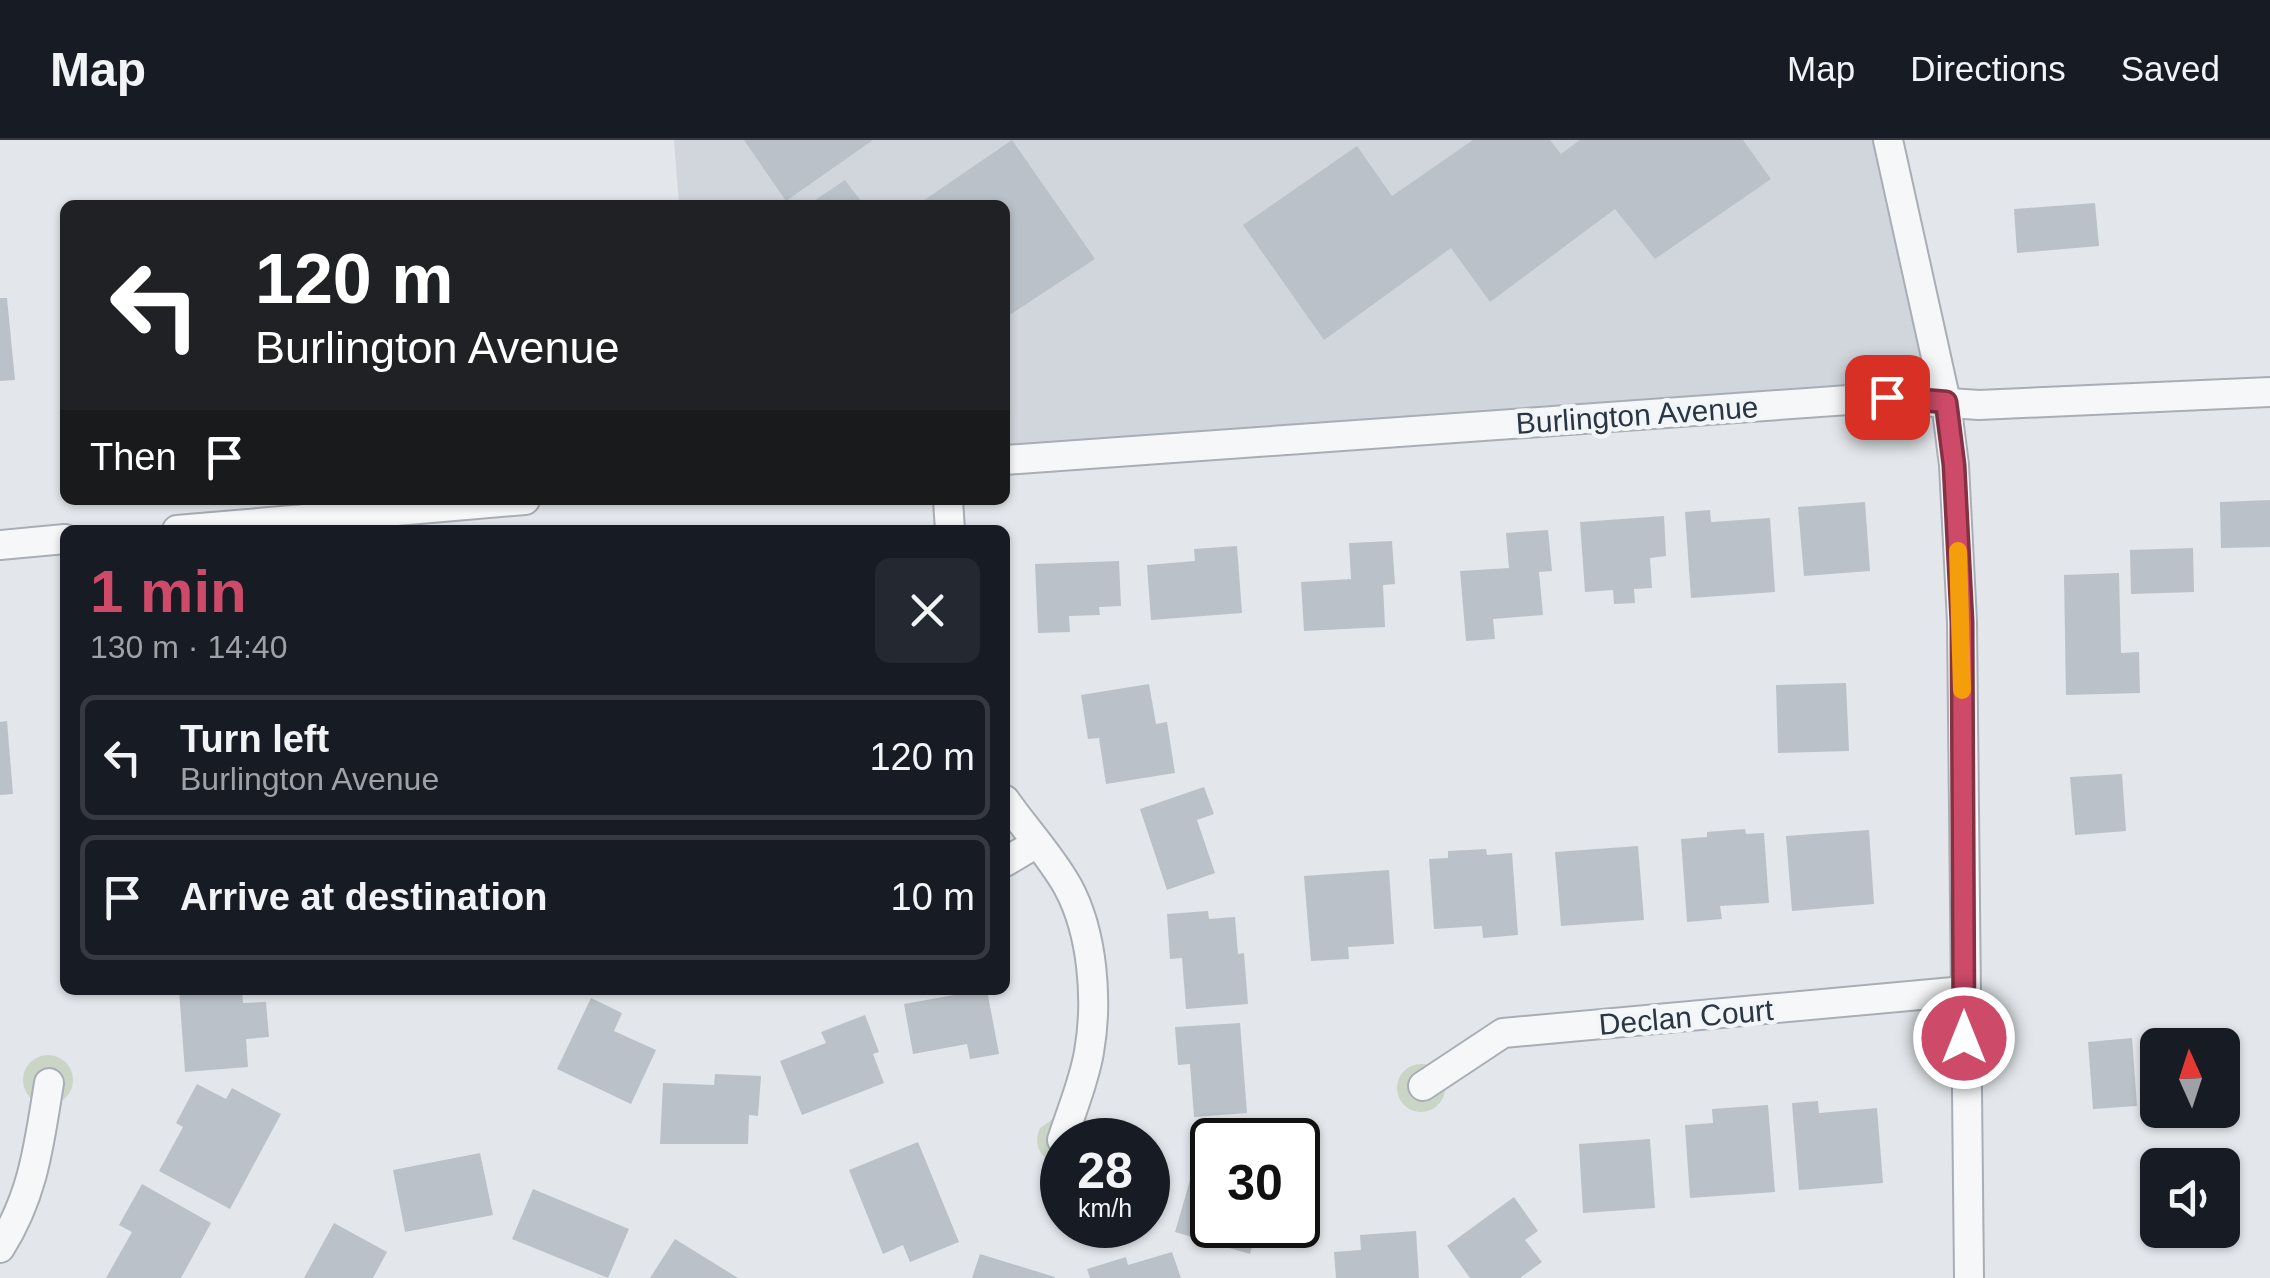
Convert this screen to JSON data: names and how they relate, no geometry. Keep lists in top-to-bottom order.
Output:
{
  "streets": {
    "street": ["Burlington Avenue", "Declan Court"]
  },
  "north": "top",
  "page": {
    "header": "Map",
    "nav": ["Map", "Directions", "Saved"],
    "turn": ["120 m", "Burlington Avenue"],
    "then": "Then",
    "heading": ["1 min", "130 m · 14:40"],
    "list": [
      {
        "name": "Turn left",
        "note": "Burlington Avenue",
        "value": "120 m"
      },
      {
        "name": "Arrive at destination",
        "value": "10 m"
      }
    ],
    "speed": "28 km/h",
    "limit": "30"
  }
}
